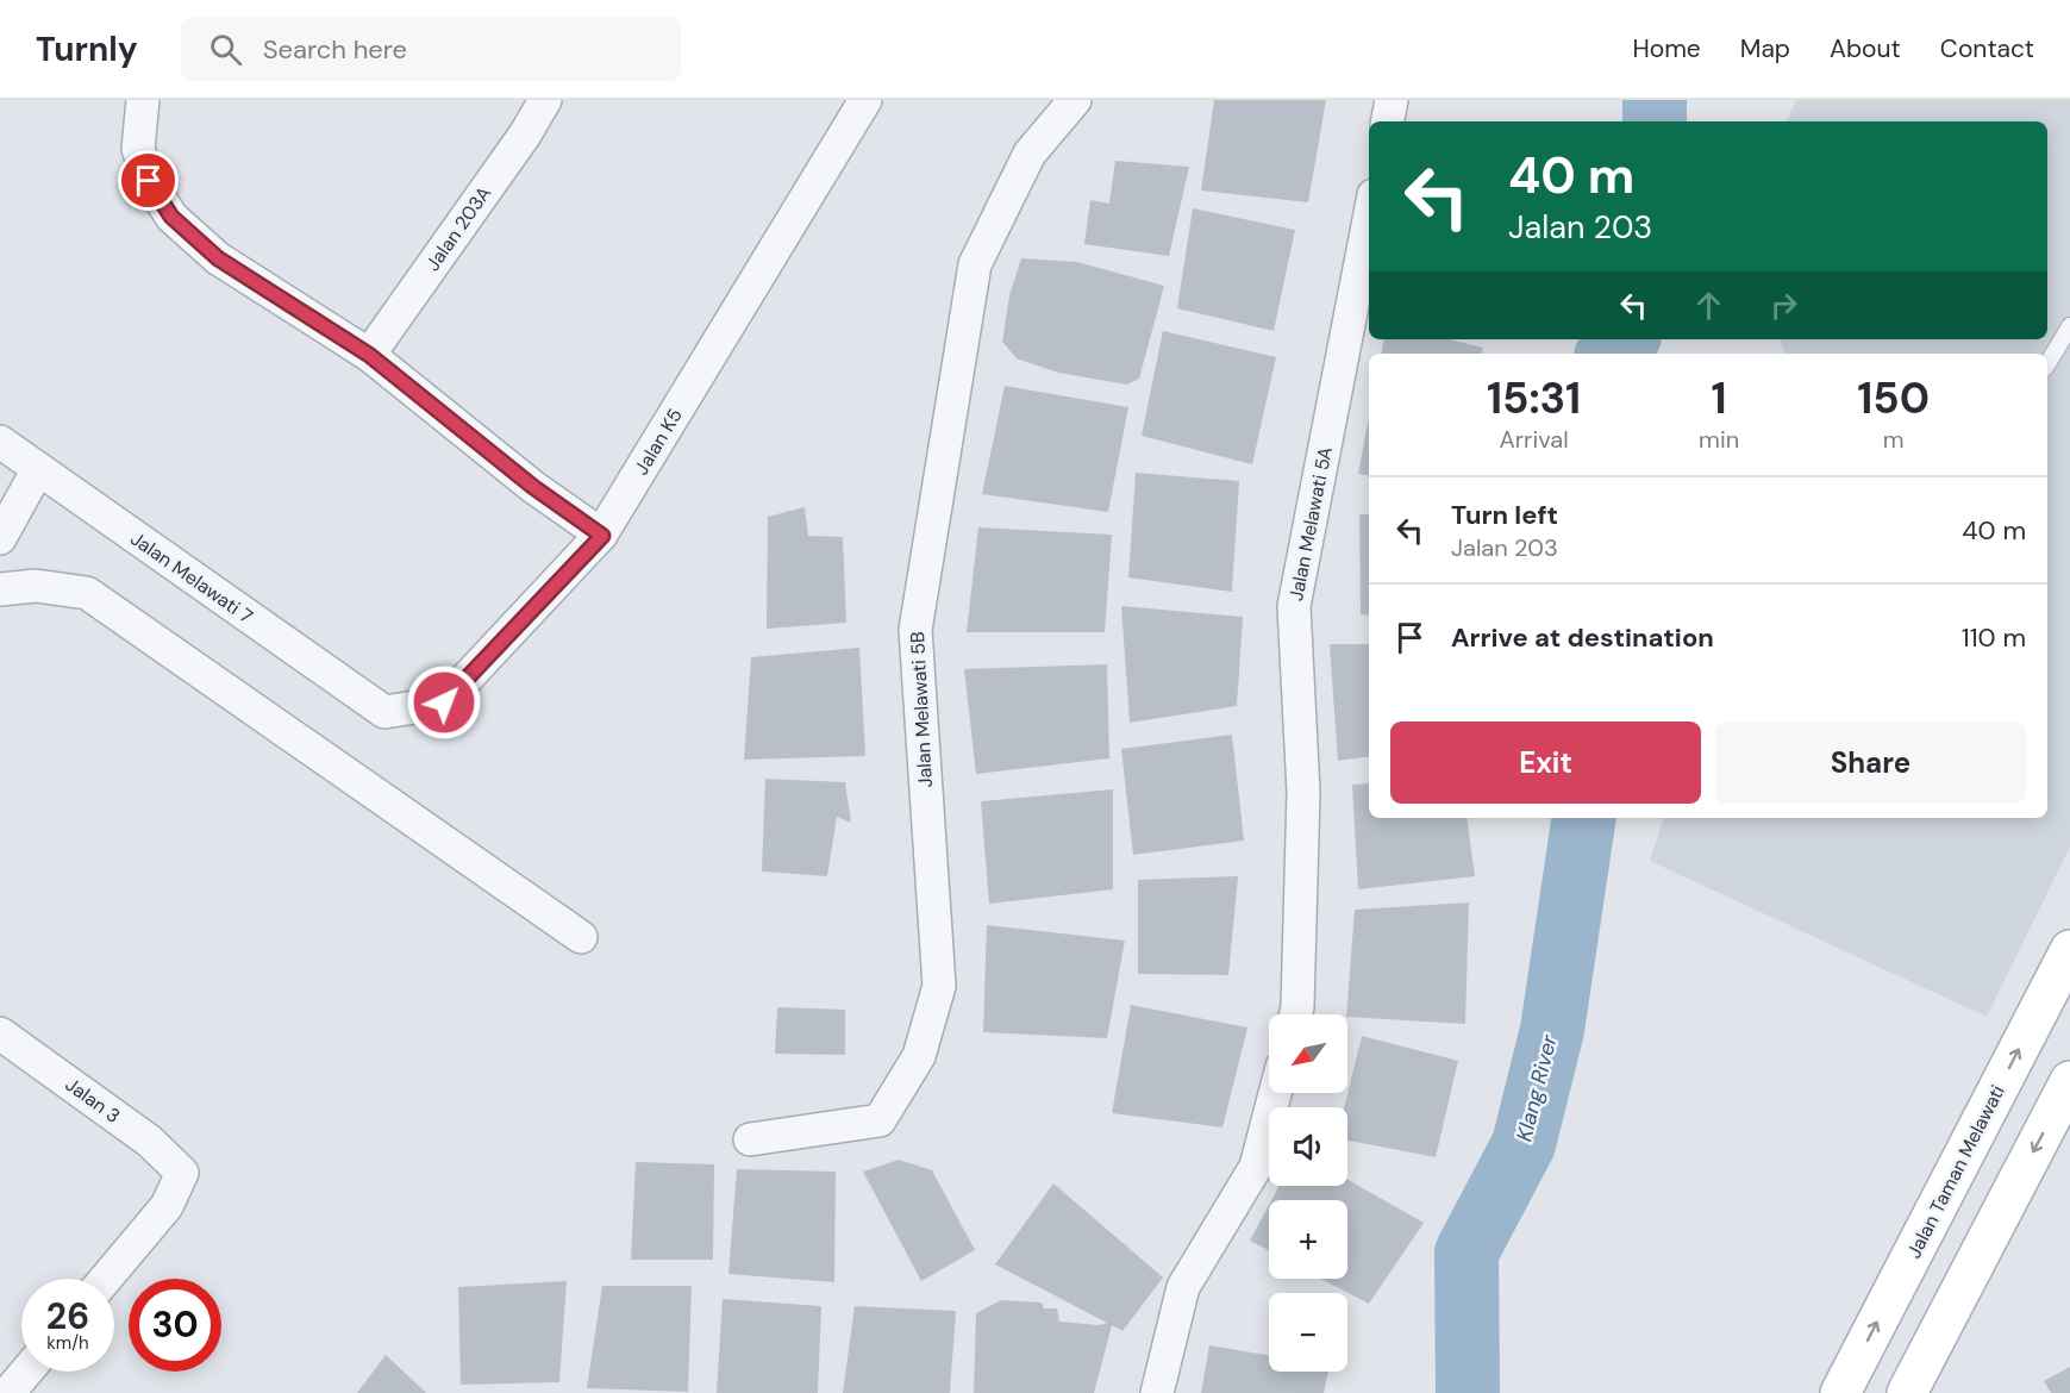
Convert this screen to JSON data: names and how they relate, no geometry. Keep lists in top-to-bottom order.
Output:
{
  "streets": {
    "main road": ["Jalan Taman Melawati"],
    "street": [
      "Jalan 203A",
      "Jalan K5",
      "Jalan Melawati 5A",
      "Jalan Melawati 7",
      "Jalan Melawati 5B",
      "Jalan 3"
    ]
  },
  "crossings": [
    ["Jalan K5", "Jalan Melawati 7"]
  ],
  "water": ["Klang River"],
  "north": "bottom left",
  "page": {
    "header": "Turnly",
    "search": "Search here",
    "nav": [
      "Home",
      "Map",
      "About",
      "Contact"
    ],
    "turn": ["40 m", "Jalan 203"],
    "eta": [
      "15:31",
      "Arrival",
      "1",
      "min",
      "150",
      "m"
    ],
    "list": [
      {
        "name": "Turn left",
        "note": "Jalan 203",
        "value": "40 m"
      },
      {
        "name": "Arrive at destination",
        "value": "110 m"
      }
    ],
    "buttons": ["Exit", "Share"],
    "map_buttons": ["+", "−"],
    "speed": "26 km/h",
    "limit": "30"
  }
}
